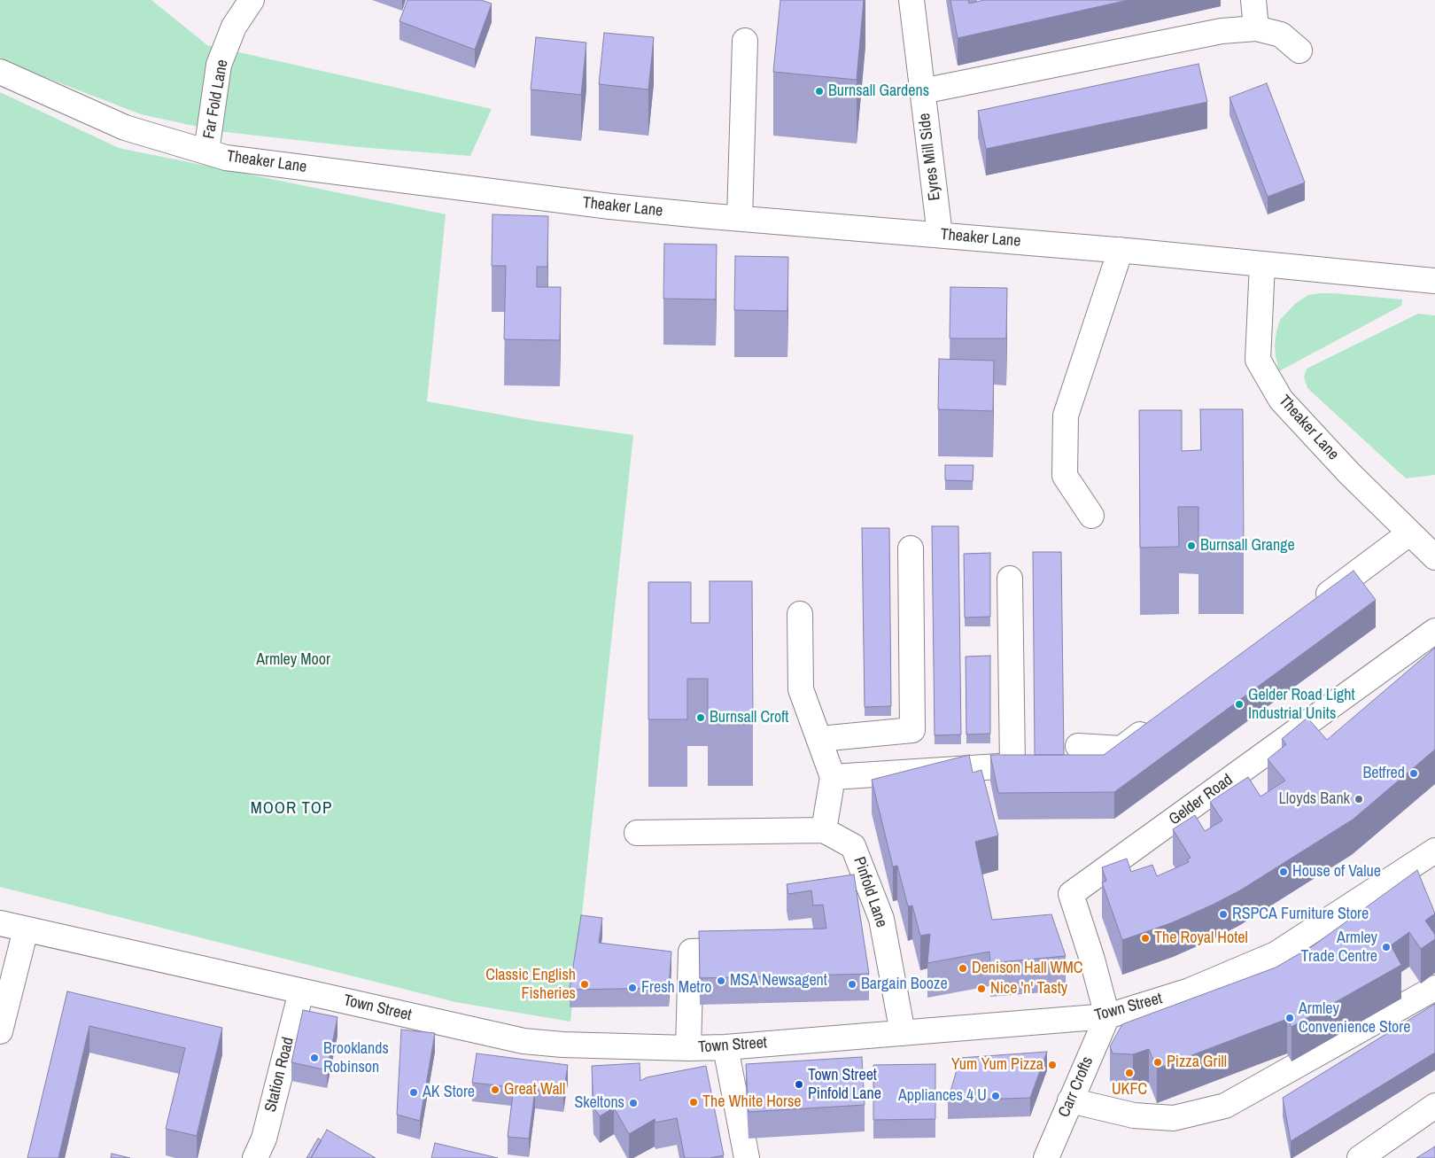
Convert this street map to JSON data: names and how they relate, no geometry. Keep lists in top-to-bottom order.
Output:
{
  "streets": {
    "street": [
      "Far Fold Lane",
      "Eyres Mill Side",
      "Theaker Lane",
      "Gelder Road",
      "Pinfold Lane",
      "Town Street",
      "Station Road",
      "Carr Crofts"
    ]
  },
  "crossings": [
    ["Far Fold Lane", "Theaker Lane"],
    ["Eyres Mill Side", "Theaker Lane"],
    ["Gelder Road", "Town Street"],
    ["Gelder Road", "Carr Crofts"],
    ["Pinfold Lane", "Town Street"],
    ["Town Street", "Station Road"],
    ["Town Street", "Carr Crofts"]
  ],
  "districts": ["MOOR TOP"],
  "parks": ["Armley Moor"],
  "places": [
    "Burnsall Gardens",
    "Burnsall Grange",
    "Gelder Road Light Industrial Units",
    "Burnsall Croft",
    "Betfred",
    "Lloyds Bank",
    "House of Value",
    "RSPCA Furniture Store",
    "The Royal Hotel",
    "Armley Trade Centre",
    "Denison Hall WMC",
    "MSA Newsagent",
    "Classic English Fisheries",
    "Bargain Booze",
    "Fresh Metro",
    "Nice 'n' Tasty",
    "Armley Convenience Store",
    "Brooklands Robinson",
    "Pizza Grill",
    "Yum Yum Pizza",
    "UKFC",
    "Town Street Pinfold Lane",
    "Great Wall",
    "AK Store",
    "Appliances 4 U",
    "The White Horse",
    "Skeltons"
  ]
}
